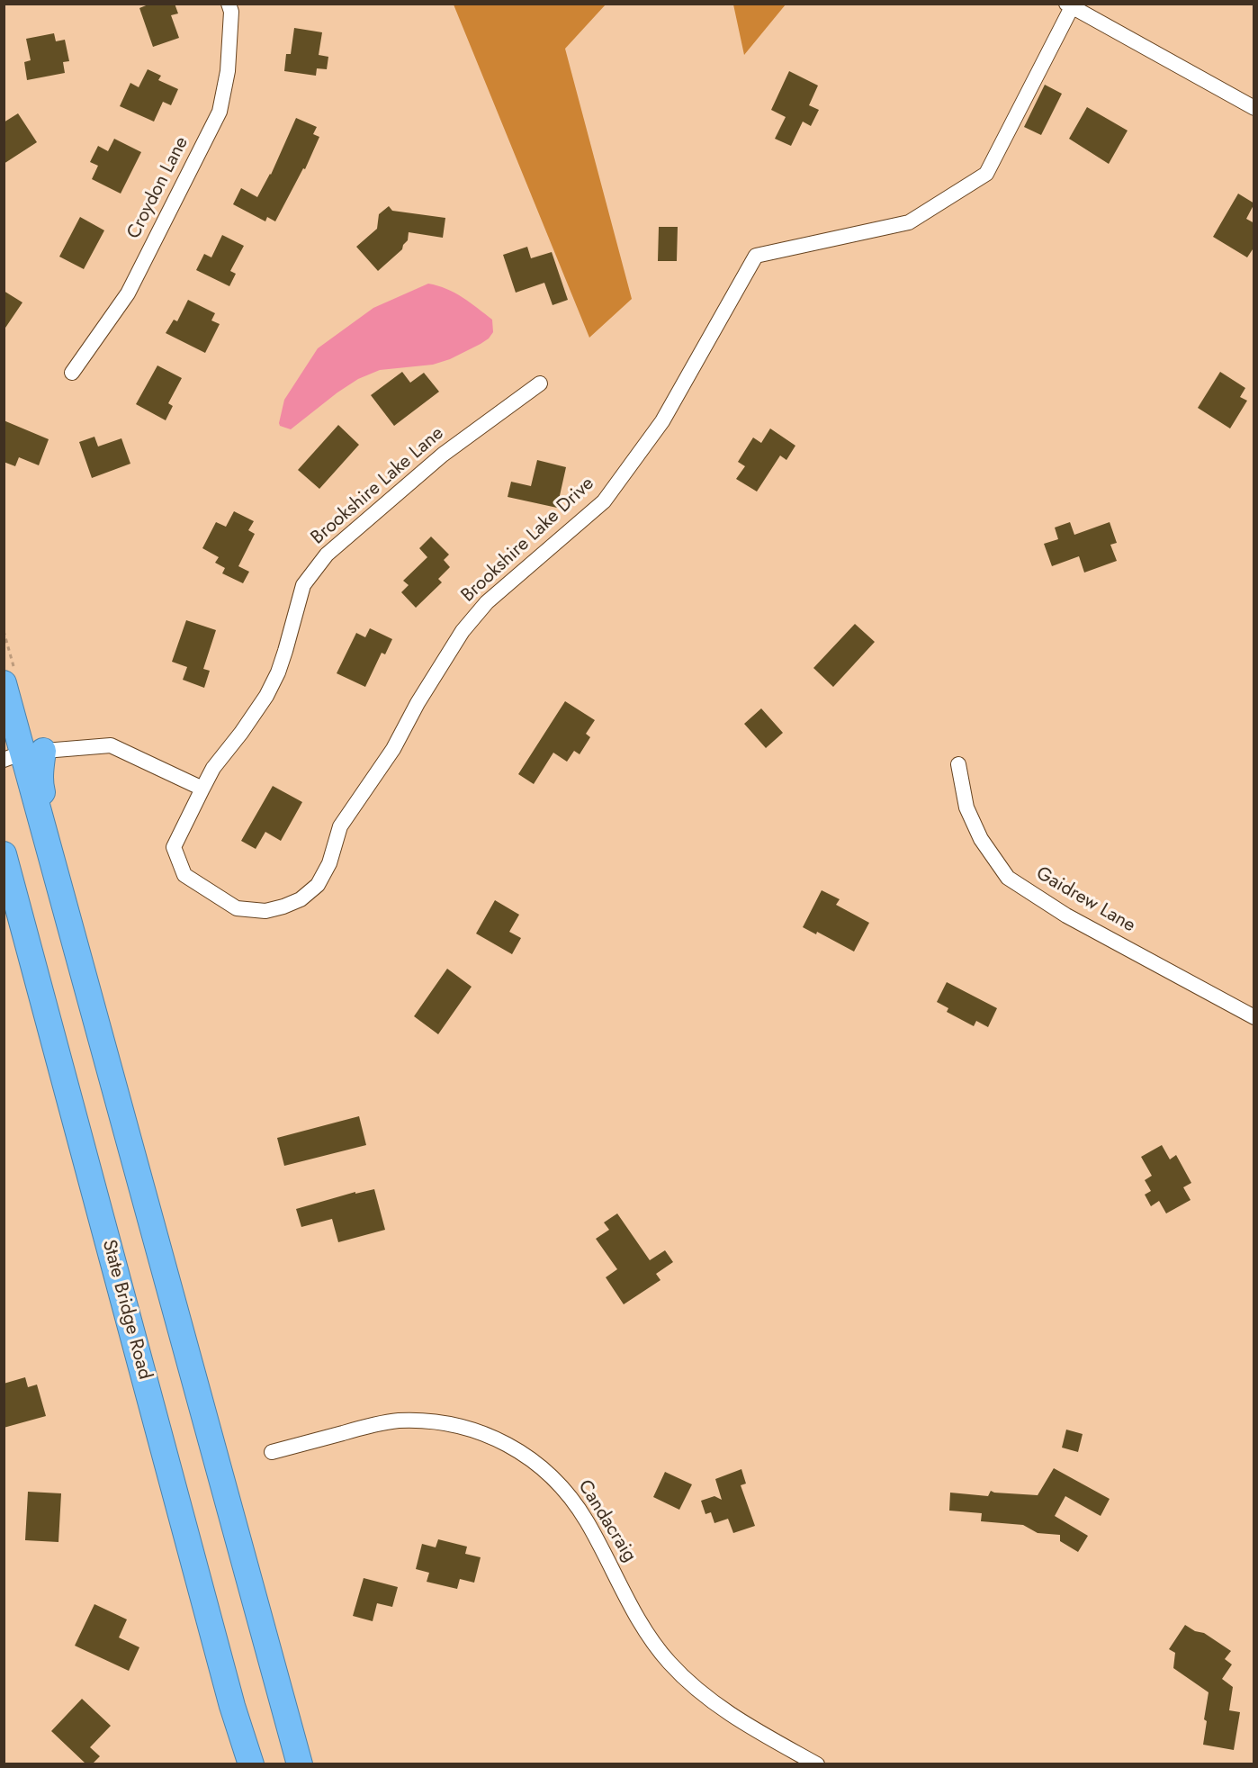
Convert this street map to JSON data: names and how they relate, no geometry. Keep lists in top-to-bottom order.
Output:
{
  "streets": {
    "highway": ["State Bridge Road"],
    "street": [
      "Croydon Lane",
      "Brookshire Lake Lane",
      "Brookshire Lake Drive",
      "Gaidrew Lane",
      "Candacraig"
    ]
  },
  "crossings": [
    ["Brookshire Lake Lane", "Brookshire Lake Drive"]
  ]
}
